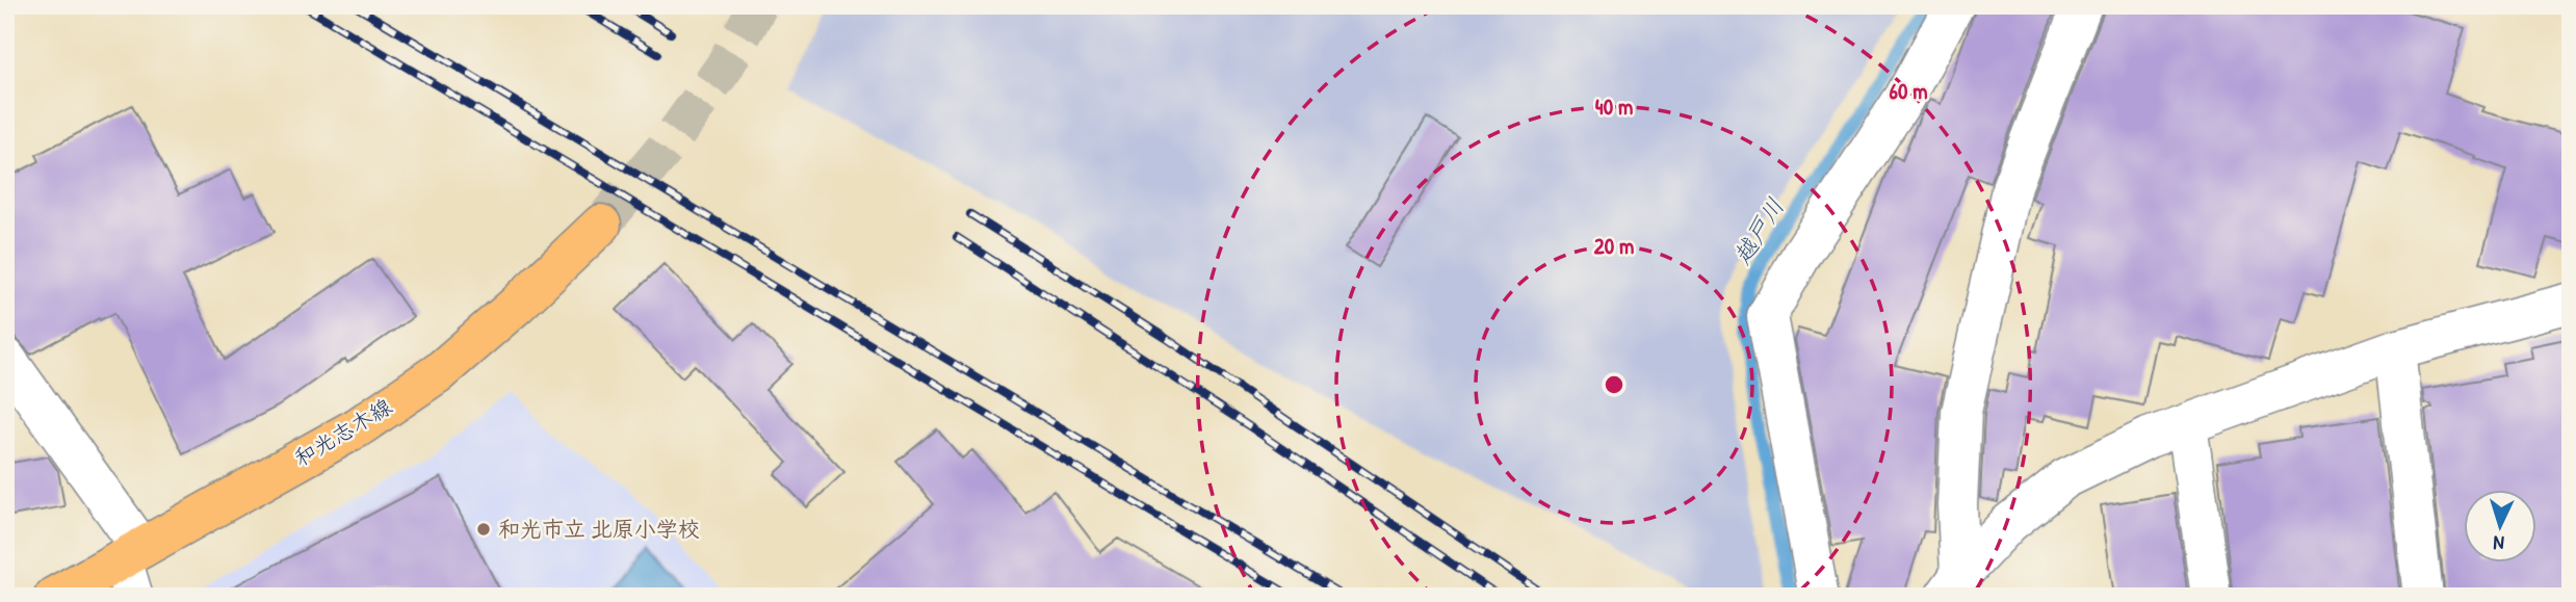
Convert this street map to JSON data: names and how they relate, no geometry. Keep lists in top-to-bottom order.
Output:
{
  "streets": {
    "main road": ["和光志木線"]
  },
  "water": ["越戸川"],
  "places": ["和光市立 北原小学校"],
  "north": "bottom",
  "rings": ["60 m", "40 m", "20 m"]
}
